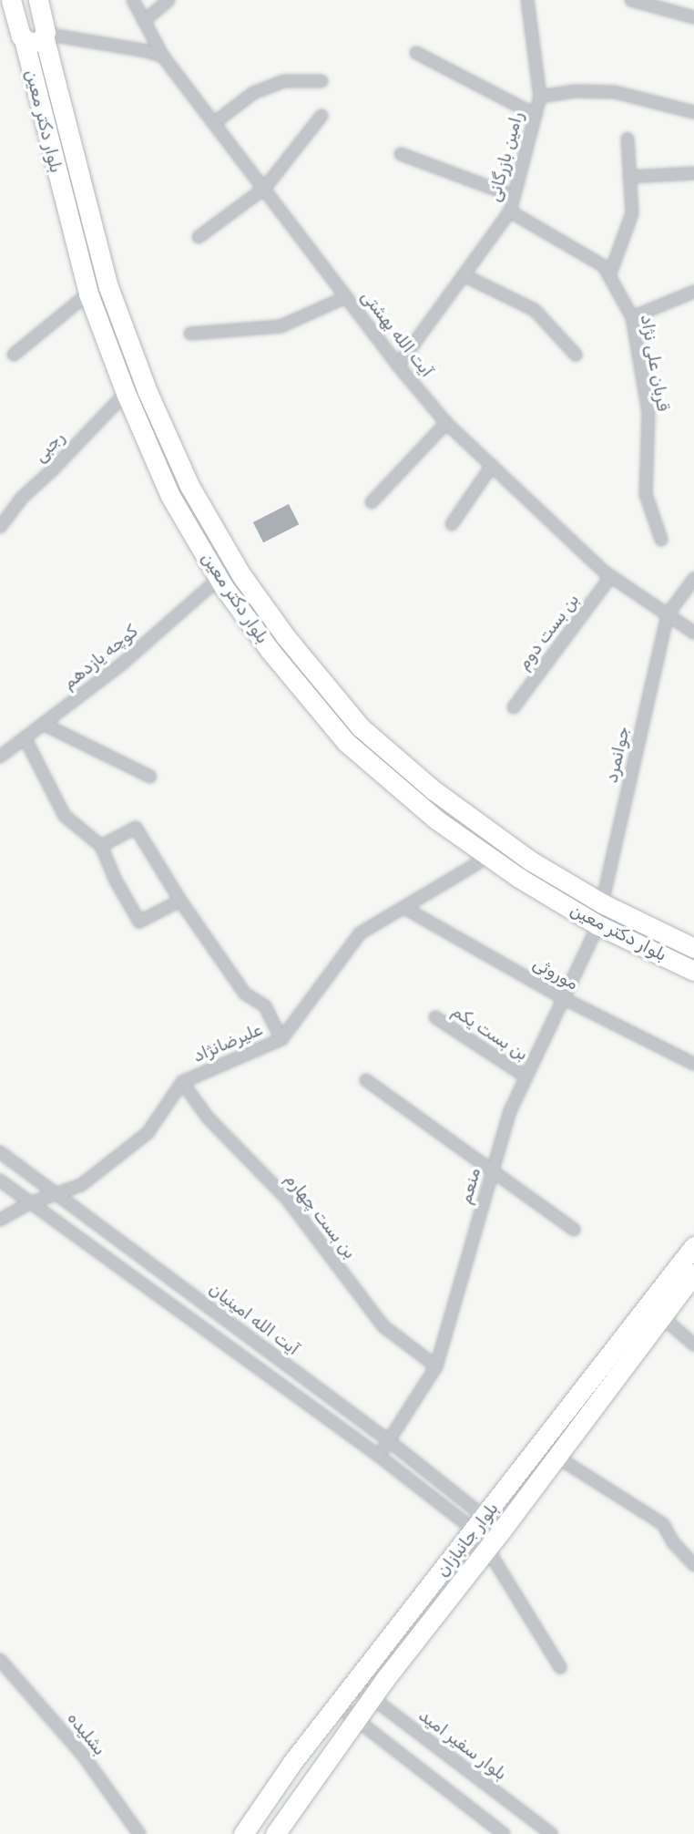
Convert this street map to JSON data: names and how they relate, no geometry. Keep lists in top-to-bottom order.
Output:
{
  "streets": {
    "main road": ["بلوار دکتر معین", "بلوار جانبازان"],
    "street": [
      "رامین بازرگانی",
      "آیت الله بهشتی",
      "قربان علی نژاد",
      "رجبی",
      "بن بست دوم",
      "کوچه یازدهم",
      "جوانمرد",
      "موروثی",
      "بن بست یکم",
      "علیرضانژاد",
      "منعم",
      "بن بست چهارم",
      "آیت الله امینیان",
      "بشلیده",
      "بلوار سفیر امید"
    ]
  },
  "crossings": [
    ["بلوار دکتر معین", "رجبی"],
    ["بلوار دکتر معین", "کوچه یازدهم"],
    ["بلوار دکتر معین", "جوانمرد"],
    ["بلوار دکتر معین", "علیرضانژاد"],
    ["بلوار دکتر معین", "منعم"],
    ["رامین بازرگانی", "آیت الله بهشتی"],
    ["رامین بازرگانی", "قربان علی نژاد"],
    ["آیت الله بهشتی", "بن بست دوم"],
    ["آیت الله بهشتی", "جوانمرد"],
    ["موروثی", "علیرضانژاد"],
    ["موروثی", "منعم"],
    ["بن بست یکم", "منعم"],
    ["علیرضانژاد", "بن بست چهارم"],
    ["علیرضانژاد", "آیت الله امینیان"],
    ["منعم", "بن بست چهارم"],
    ["منعم", "آیت الله امینیان"],
    ["آیت الله امینیان", "بلوار جانبازان"],
    ["بلوار جانبازان", "بلوار سفیر امید"]
  ]
}
